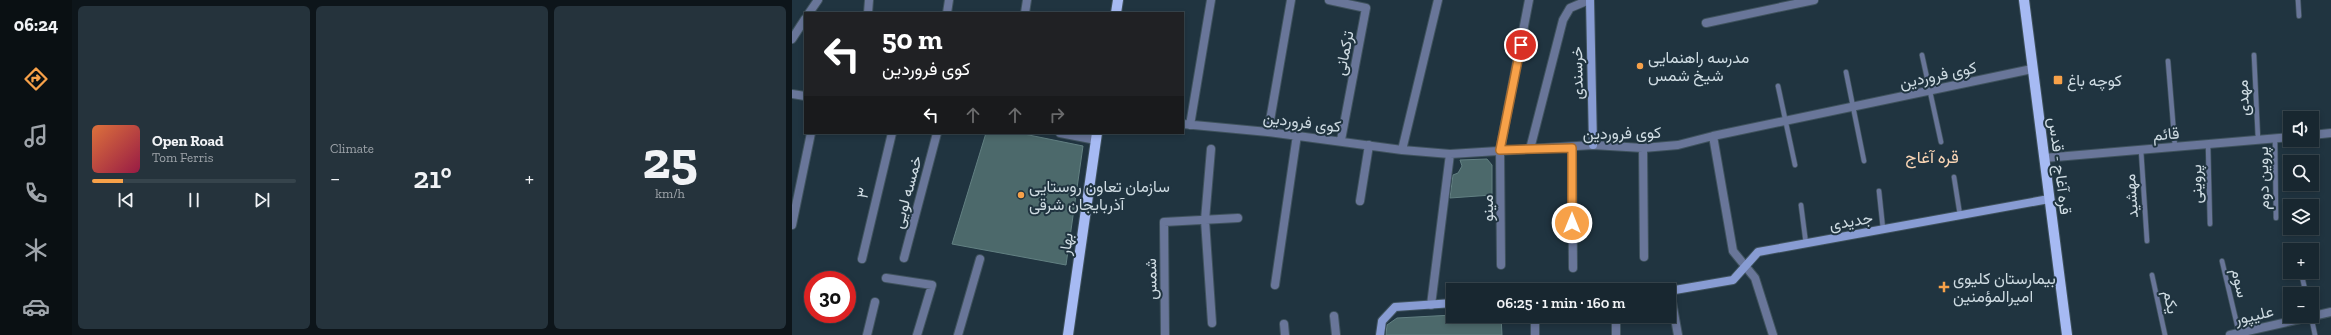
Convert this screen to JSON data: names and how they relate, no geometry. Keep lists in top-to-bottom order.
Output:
{
  "streets": {
    "main road": ["قره آغاج - قدس", "بهار"],
    "street": [
      "ترکمانی",
      "خرسندی",
      "کوی فروردین",
      "قائم",
      "خمسه لویی",
      "۳",
      "مینو",
      "جدیدی",
      "شمس",
      "علیپور"
    ],
    "lane": [
      "مهدی",
      "پروین دوم",
      "پروینی",
      "مهشید",
      "سوم",
      "یکم"
    ]
  },
  "crossings": [
    ["ترکمانی", "کوی فروردین"],
    ["خرسندی", "کوی فروردین"],
    ["کوی فروردین", "قره آغاج - قدس"],
    ["کوی فروردین", "مینو"],
    ["مهدی", "قائم"],
    ["قائم", "قره آغاج - قدس"],
    ["قائم", "پروین دوم"],
    ["قائم", "پروینی"],
    ["قائم", "مهشید"],
    ["قره آغاج - قدس", "جدیدی"],
    ["سوم", "علیپور"]
  ],
  "districts": ["قره آغاج"],
  "places": {
    "other": ["مدرسه راهنمایی شیخ شمس", "سازمان تعاون روستایی آذربایجان شرقی"],
    "transit": ["کوچه باغ"],
    "health": ["بیمارستان کلیوی امیرالمؤمنین"]
  },
  "page": {
    "tabs": "06:24",
    "tile": [
      "Climate",
      ["25", "km/h"]
    ],
    "turn": ["50 m", "کوی فروردین"],
    "map_buttons": ["+", "−"],
    "song": ["Open Road", "Tom Ferris"],
    "heat": ["−", "21°", "+"],
    "limit": "30",
    "trip": "06:25 · 1 min · 160 m"
  }
}
